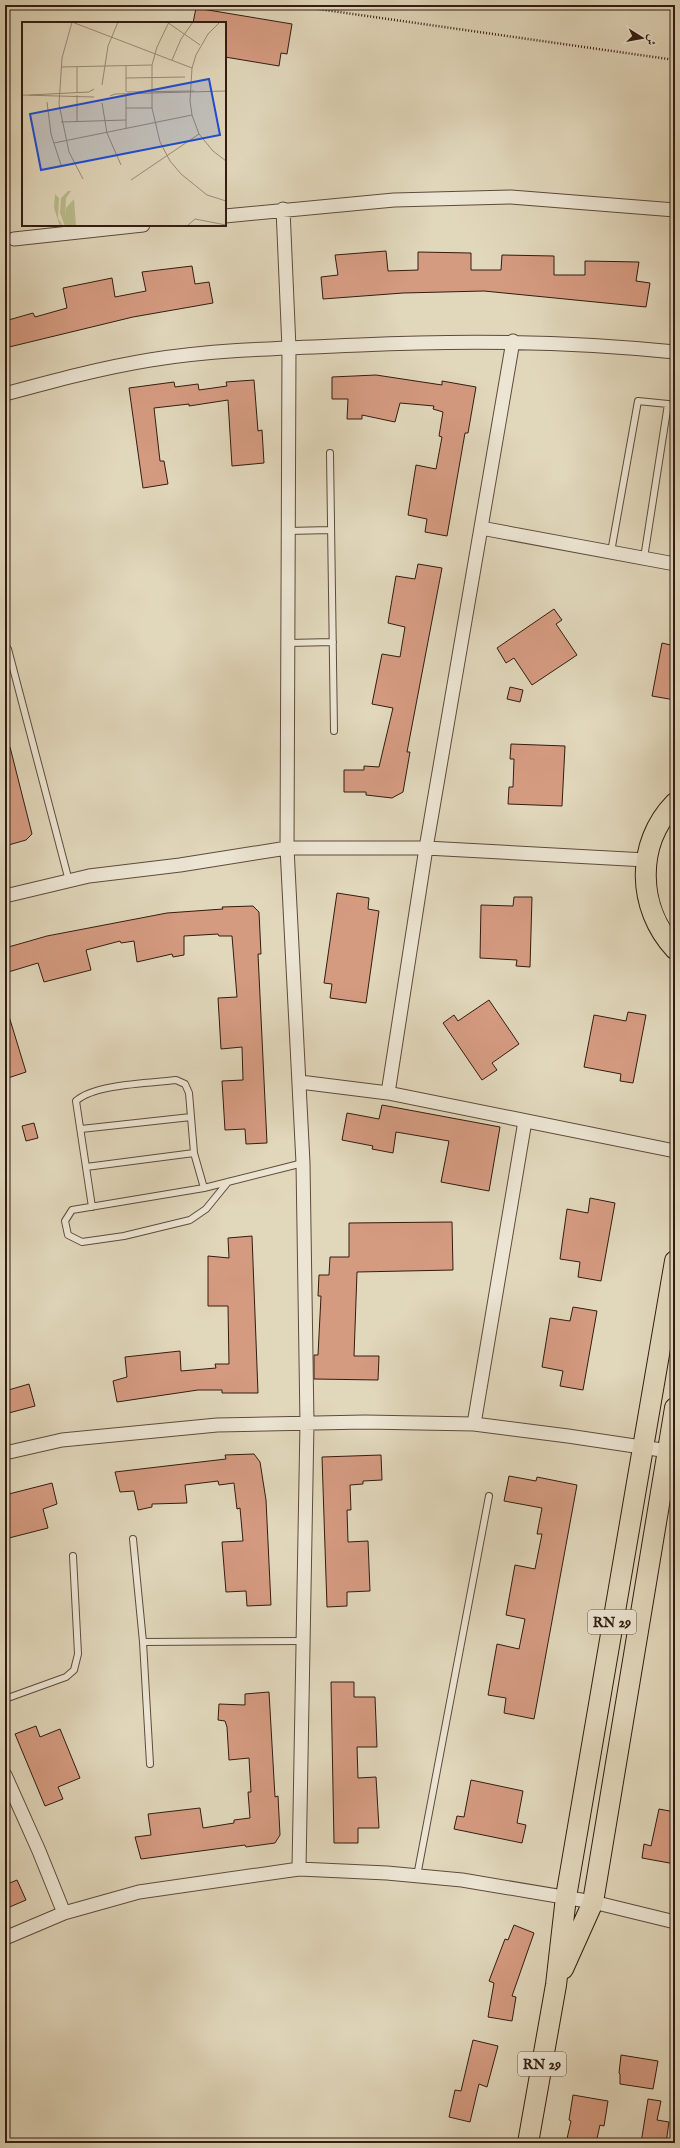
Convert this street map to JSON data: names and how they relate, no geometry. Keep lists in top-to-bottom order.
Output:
{
  "streets": {
    "main road": ["RN 29"]
  },
  "north": "right"
}
